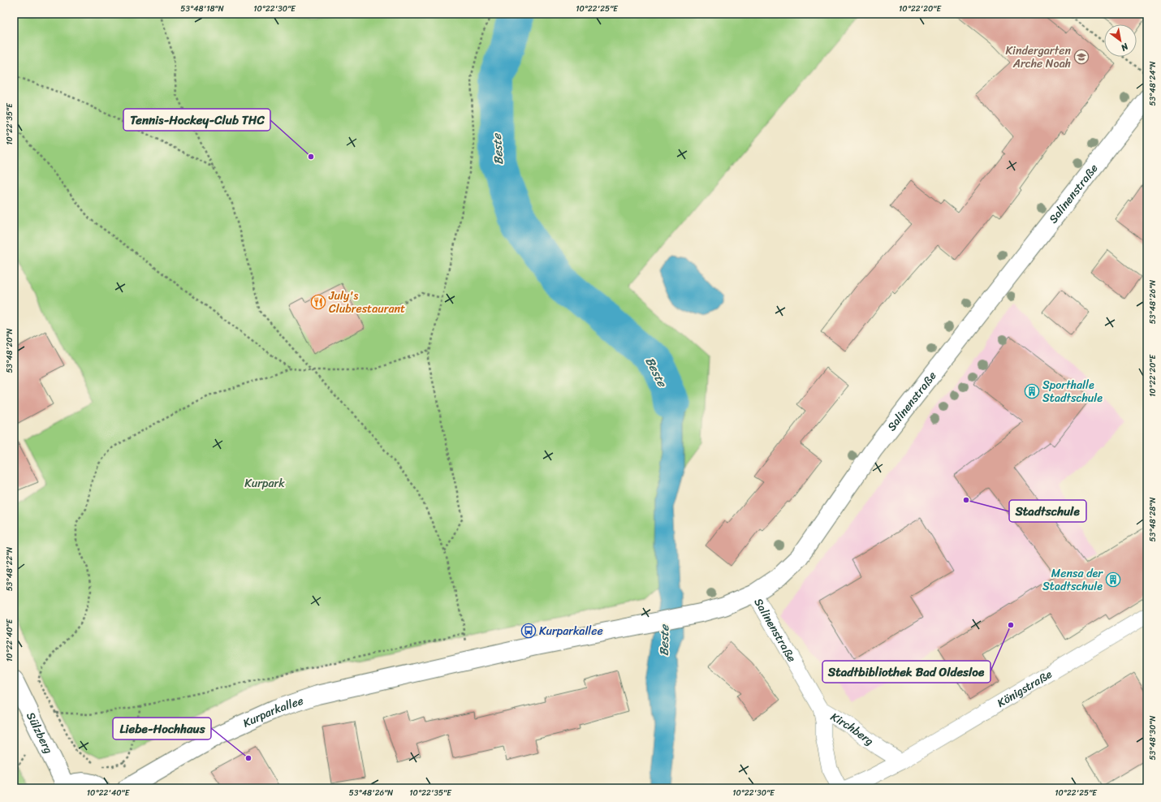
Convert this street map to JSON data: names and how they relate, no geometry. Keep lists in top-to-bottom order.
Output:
{
  "streets": {
    "street": [
      "Salinenstraße",
      "Königstraße",
      "Kurparkallee",
      "Kirchberg",
      "Sülzberg"
    ]
  },
  "crossings": [
    ["Salinenstraße", "Kurparkallee"],
    ["Salinenstraße", "Kirchberg"],
    ["Königstraße", "Kirchberg"]
  ],
  "water": ["Beste"],
  "parks": ["Kurpark"],
  "places": {
    "school or university": ["Kindergarten Arche Noah"],
    "other": [
      "Tennis-Hockey-Club THC",
      "Stadtschule",
      "Stadtbibliothek Bad Oldesloe",
      "Liebe-Hochhaus"
    ],
    "restaurant": ["July's Clubrestaurant"],
    "building": ["Sporthalle Stadtschule", "Mensa der Stadtschule"],
    "bus stop": ["Kurparkallee"]
  },
  "north": "bottom right",
  "coordinates": [
    "53°48'18\"N",
    "10°22'30\"E",
    "10°22'25\"E",
    "10°22'20\"E",
    "53°48'24\"N",
    "10°22'35\"E",
    "53°48'26\"N",
    "53°48'20\"N",
    "53°48'28\"N",
    "53°48'22\"N",
    "10°22'40\"E",
    "53°48'30\"N"
  ]
}
